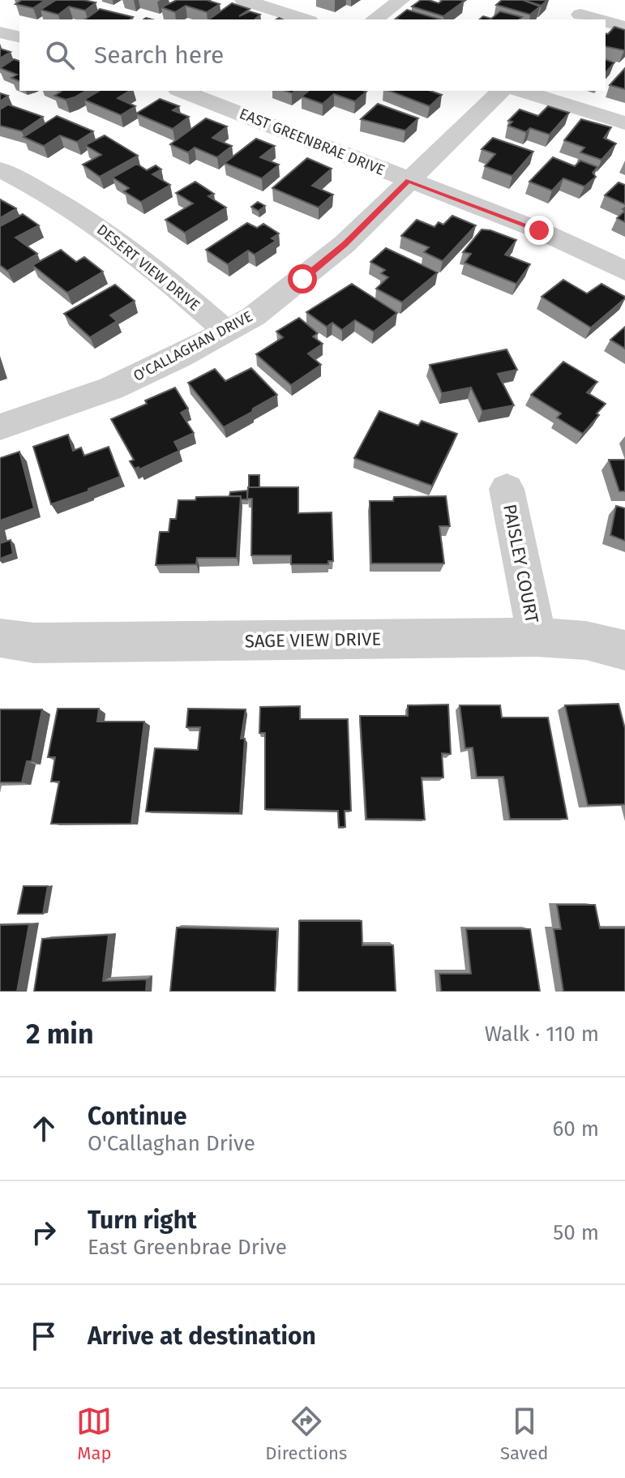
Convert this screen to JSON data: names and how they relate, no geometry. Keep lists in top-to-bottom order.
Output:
{
  "streets": {
    "street": [
      "EAST GREENBRAE DRIVE",
      "DESERT VIEW DRIVE",
      "O'CALLAGHAN DRIVE",
      "PAISLEY COURT",
      "SAGE VIEW DRIVE"
    ]
  },
  "crossings": [
    ["EAST GREENBRAE DRIVE", "O'CALLAGHAN DRIVE"],
    ["DESERT VIEW DRIVE", "O'CALLAGHAN DRIVE"],
    ["PAISLEY COURT", "SAGE VIEW DRIVE"]
  ],
  "page": {
    "search": "Search here",
    "heading": ["2 min", "Walk · 110 m"],
    "list": [
      ["Continue", "O'Callaghan Drive", "60 m"],
      ["Turn right", "East Greenbrae Drive", "50 m"],
      "Arrive at destination"
    ],
    "nav": ["Map", "Directions", "Saved"]
  }
}
